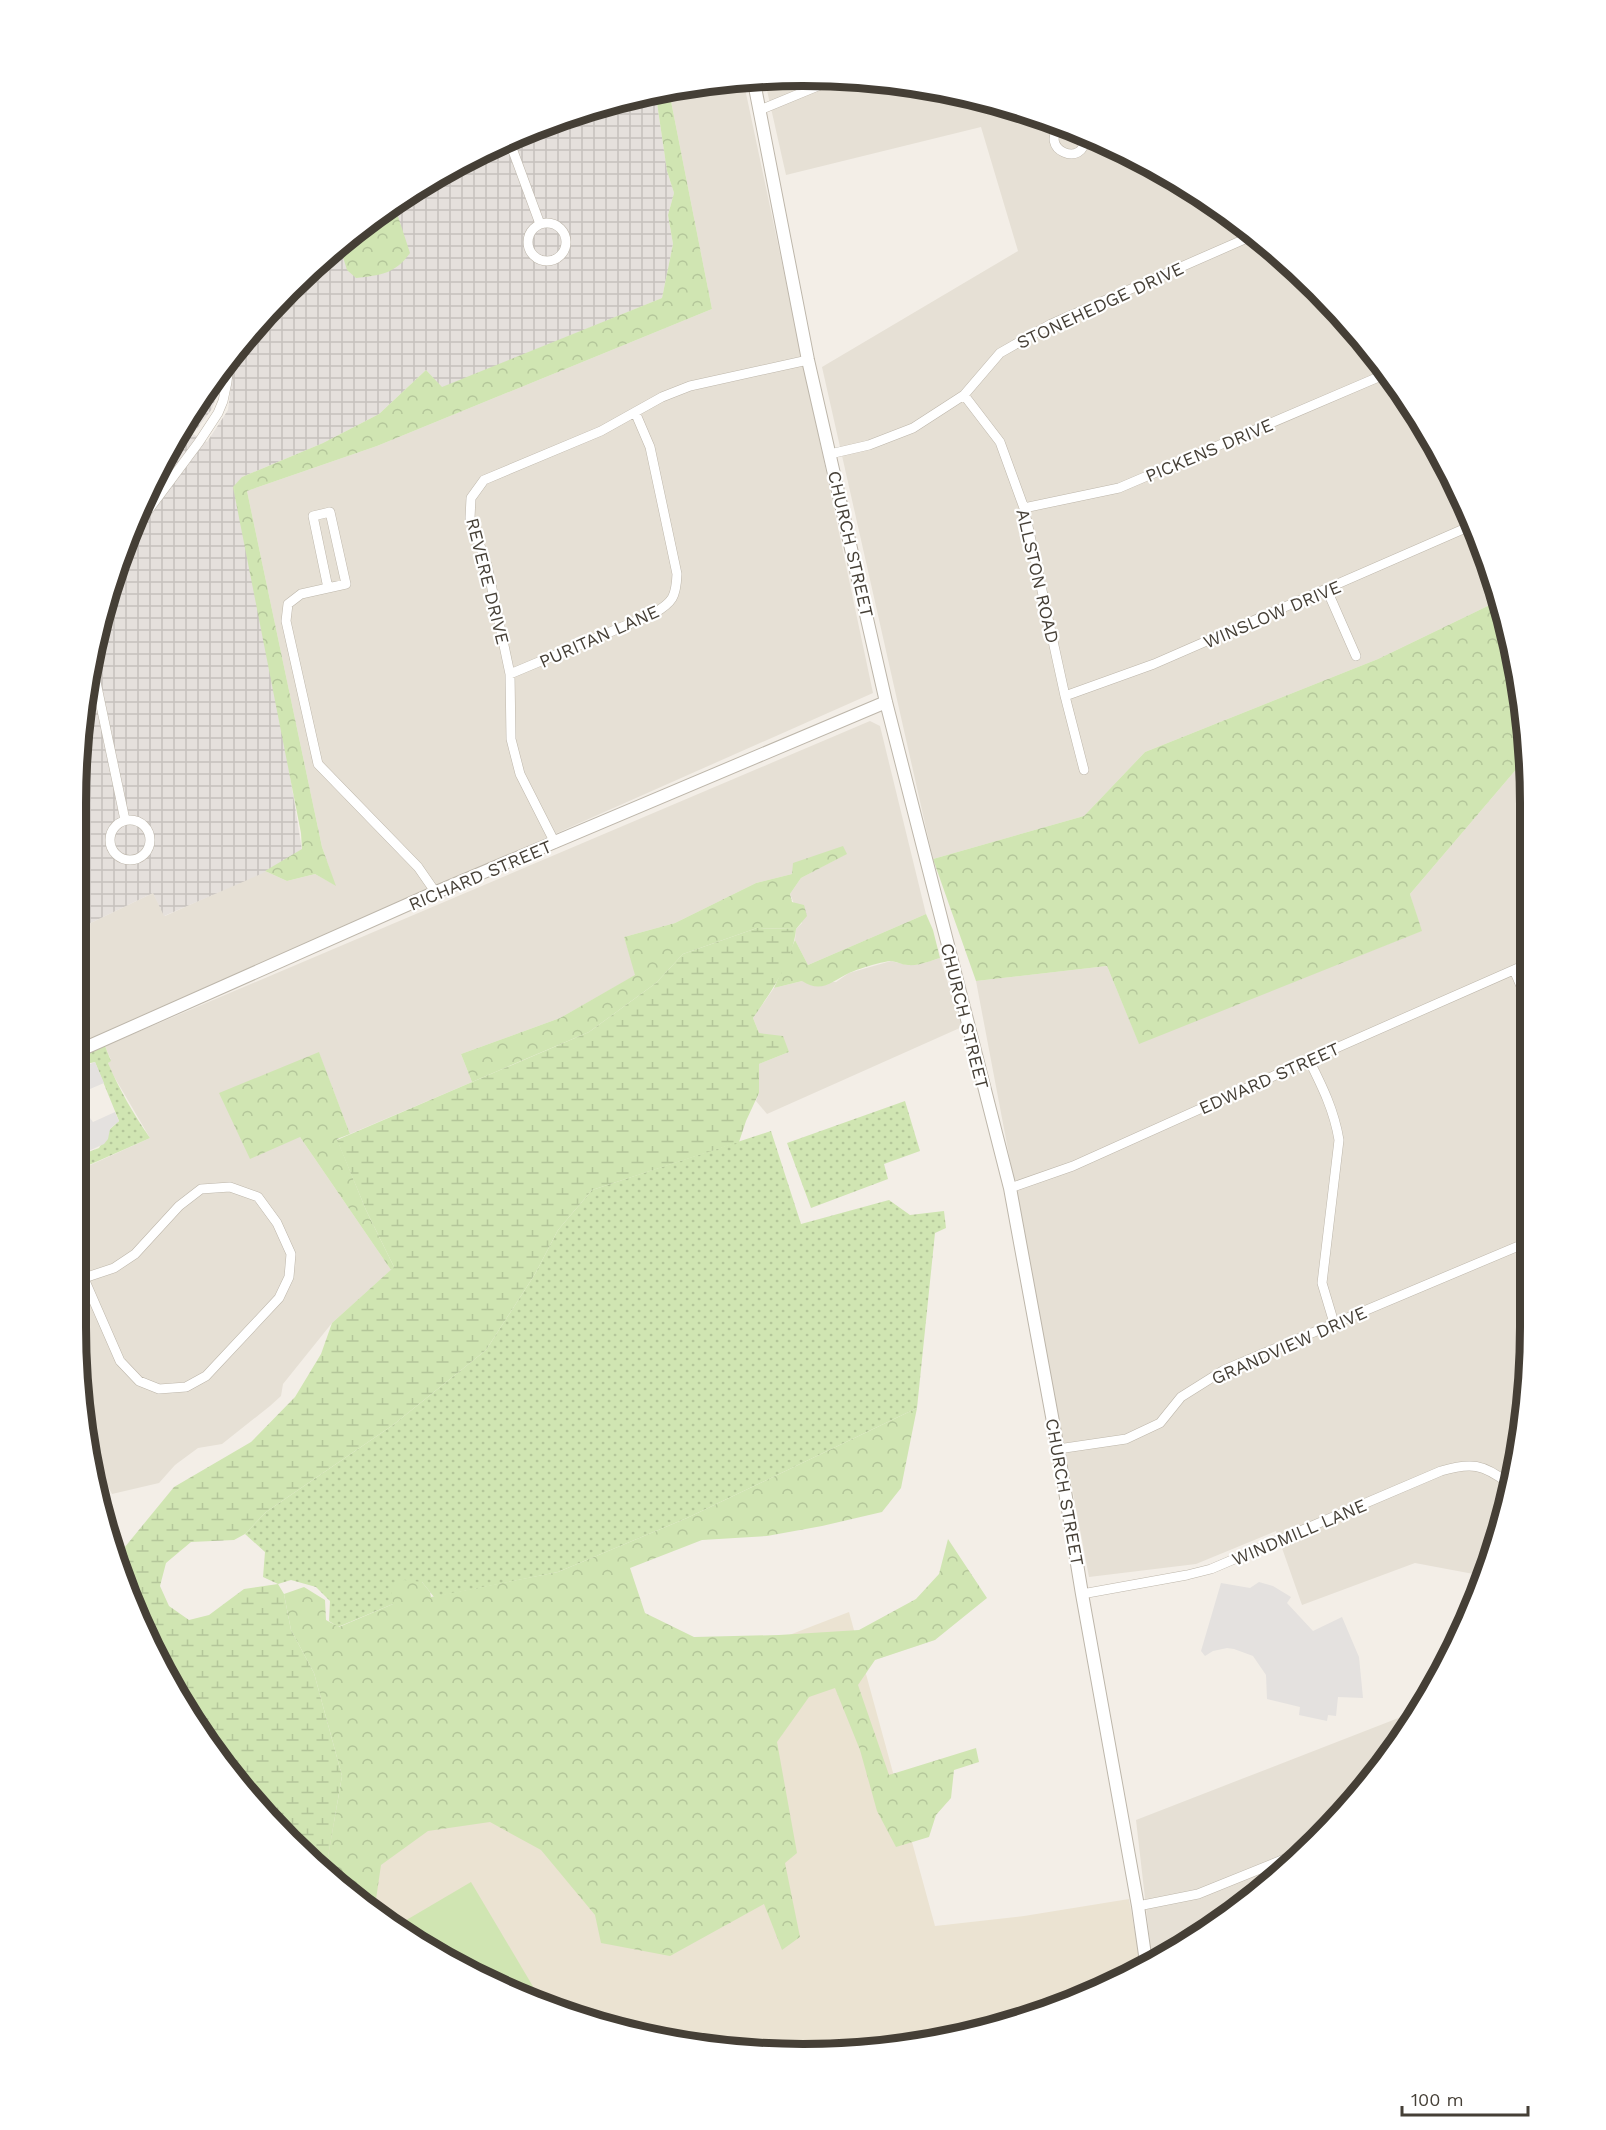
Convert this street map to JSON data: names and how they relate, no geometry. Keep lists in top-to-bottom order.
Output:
{
  "streets": {
    "street": [
      "STONEHEDGE DRIVE",
      "PICKENS DRIVE",
      "CHURCH STREET",
      "ALLSTON ROAD",
      "REVERE DRIVE",
      "WINSLOW DRIVE",
      "PURITAN LANE",
      "RICHARD STREET",
      "EDWARD STREET",
      "GRANDVIEW DRIVE",
      "WINDMILL LANE"
    ]
  },
  "crossings": [
    ["STONEHEDGE DRIVE", "CHURCH STREET"],
    ["STONEHEDGE DRIVE", "ALLSTON ROAD"],
    ["PICKENS DRIVE", "ALLSTON ROAD"],
    ["CHURCH STREET", "REVERE DRIVE"],
    ["CHURCH STREET", "RICHARD STREET"],
    ["CHURCH STREET", "EDWARD STREET"],
    ["CHURCH STREET", "GRANDVIEW DRIVE"],
    ["CHURCH STREET", "WINDMILL LANE"],
    ["ALLSTON ROAD", "WINSLOW DRIVE"],
    ["REVERE DRIVE", "PURITAN LANE"],
    ["REVERE DRIVE", "RICHARD STREET"]
  ],
  "scale_bar": "100 m"
}
